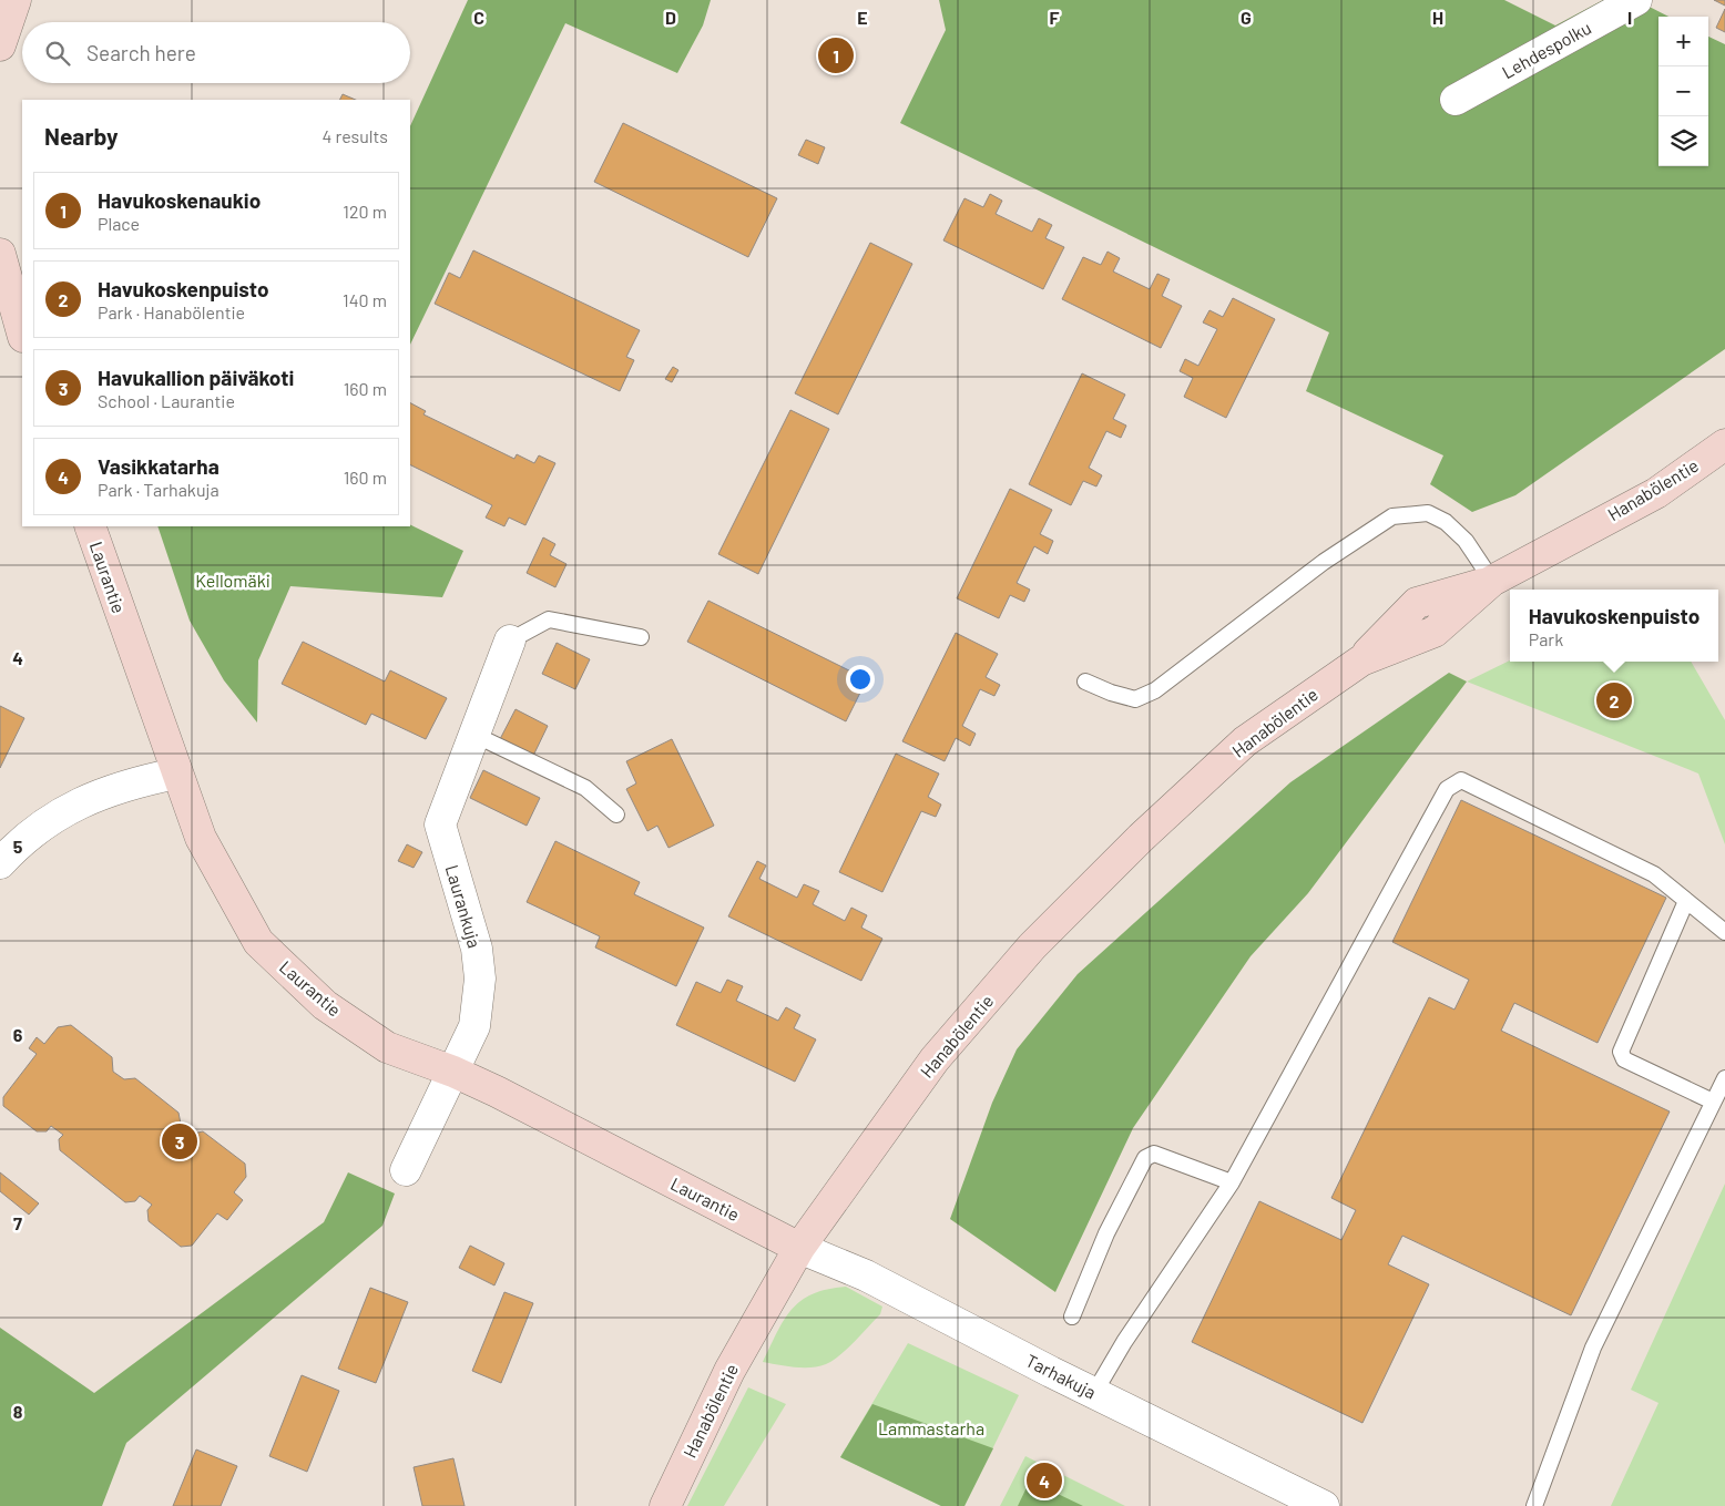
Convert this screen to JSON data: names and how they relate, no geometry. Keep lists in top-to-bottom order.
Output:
{
  "streets": {
    "main road": ["Hanabölentie", "Laurantie"],
    "street": ["Lehdespolku", "Laurankuja", "Tarhakuja"]
  },
  "crossings": [
    ["Hanabölentie", "Laurantie"],
    ["Hanabölentie", "Tarhakuja"],
    ["Laurantie", "Laurankuja"],
    ["Laurantie", "Tarhakuja"]
  ],
  "parks": ["Kellomäki", "Lammastarha"],
  "page": {
    "map_buttons": ["+", "−"],
    "search": "Search here",
    "pins": [
      "1",
      "2",
      "3",
      "4"
    ],
    "heading": ["Nearby", "4 results"],
    "list": [
      {
        "mark": "1",
        "name": "Havukoskenaukio",
        "note": "Place",
        "value": "120 m"
      },
      {
        "mark": "2",
        "name": "Havukoskenpuisto",
        "note": "Park · Hanabölentie",
        "value": "140 m"
      },
      {
        "mark": "3",
        "name": "Havukallion päiväkoti",
        "note": "School · Laurantie",
        "value": "160 m"
      },
      {
        "mark": "4",
        "name": "Vasikkatarha",
        "note": "Park · Tarhakuja",
        "value": "160 m"
      }
    ],
    "popup": ["Havukoskenpuisto", "Park"]
  },
  "grid": {
    "columns": [
      "C",
      "D",
      "E",
      "F",
      "G",
      "H",
      "I"
    ],
    "rows": [
      "4",
      "5",
      "6",
      "7",
      "8"
    ]
  }
}
